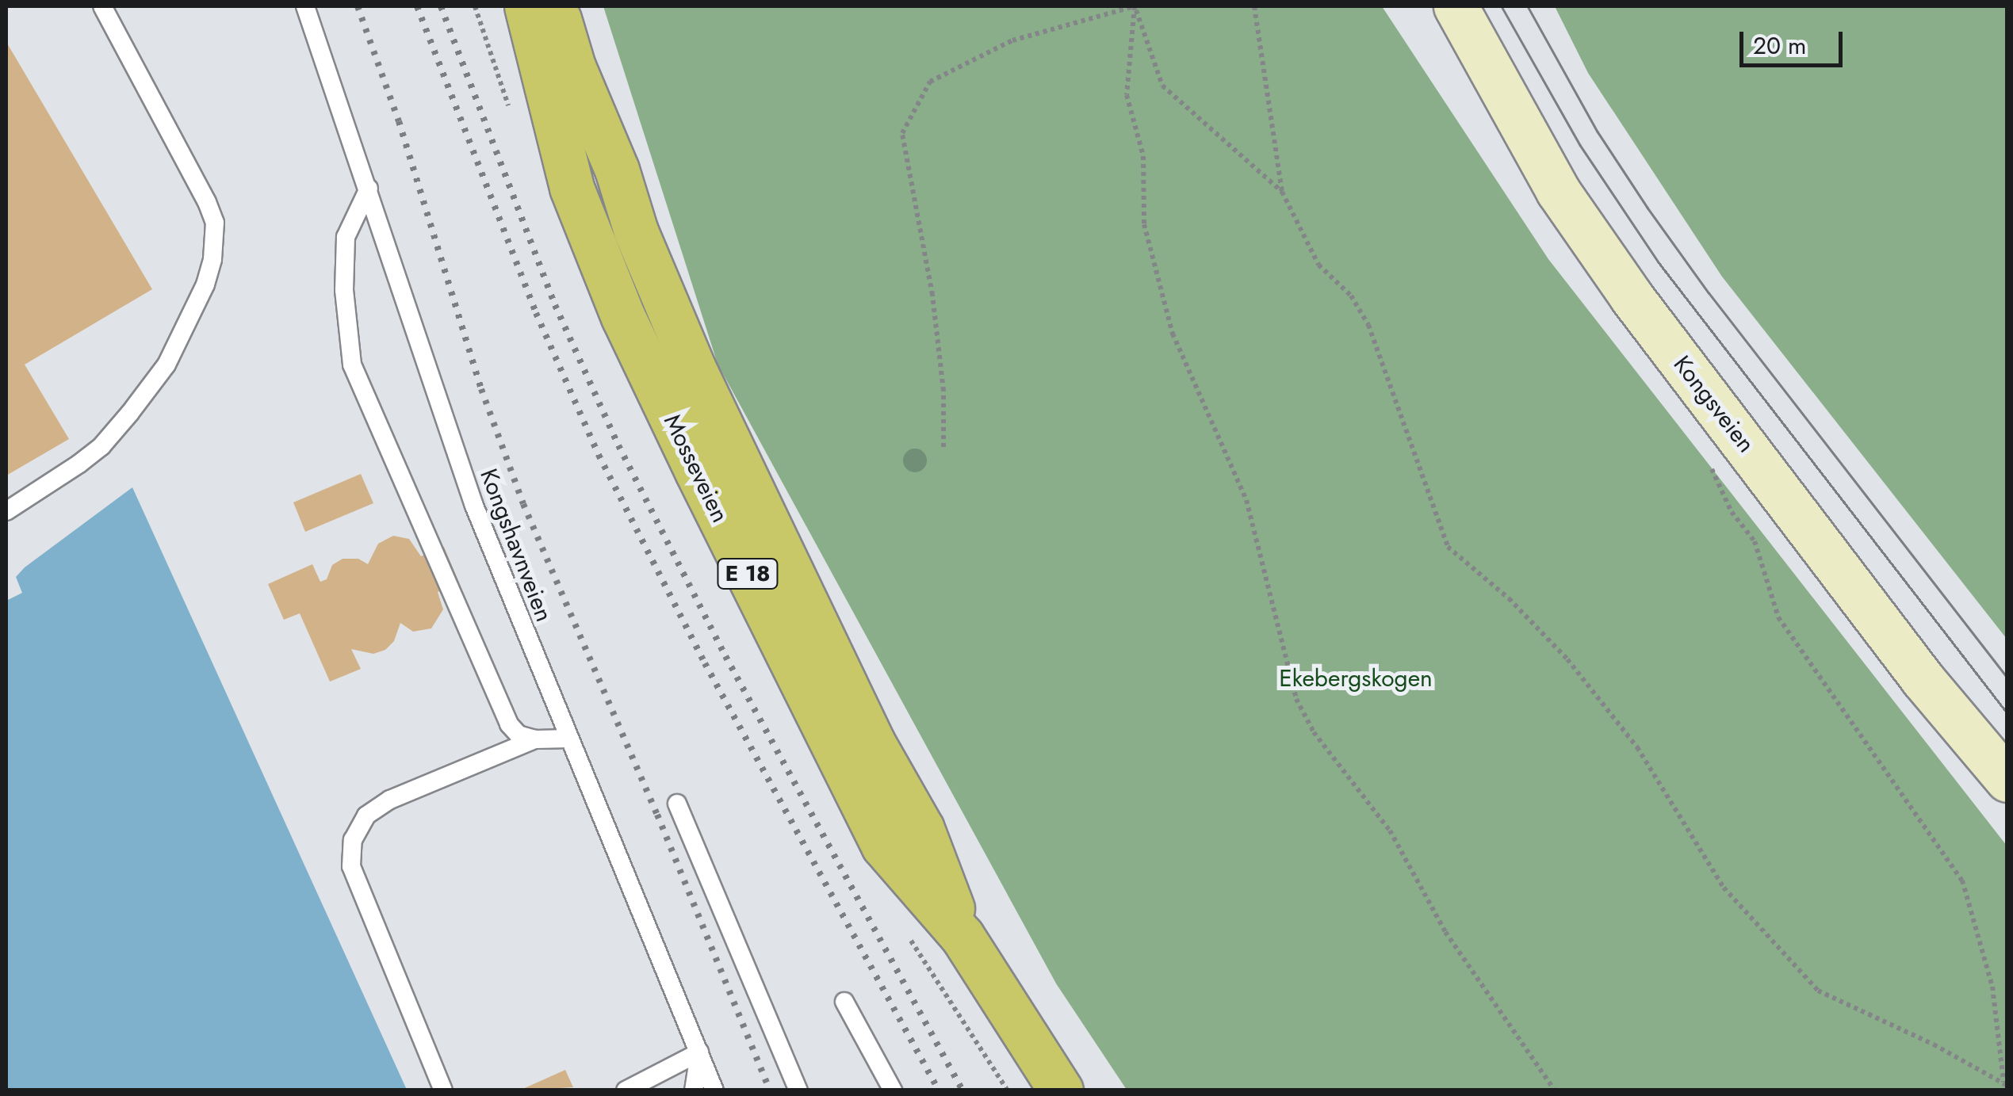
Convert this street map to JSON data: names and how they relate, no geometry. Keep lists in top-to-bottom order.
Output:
{
  "streets": {
    "highway": ["Mosseveien", "E 18"],
    "main road": ["Kongsveien"],
    "lane": ["Kongshavnveien"]
  },
  "crossings": [
    ["Mosseveien", "E 18"]
  ],
  "parks": ["Ekebergskogen"],
  "scale_bar": "20 m"
}
